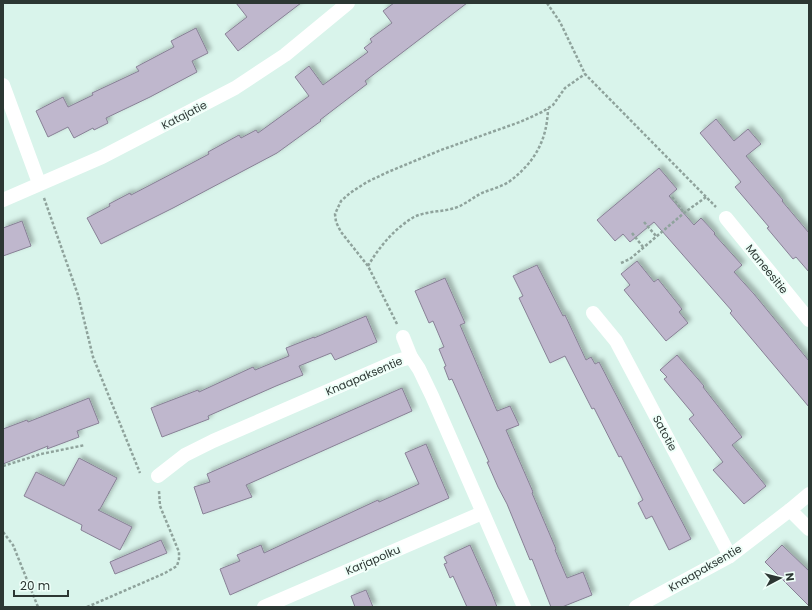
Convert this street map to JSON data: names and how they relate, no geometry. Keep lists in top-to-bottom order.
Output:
{
  "streets": {
    "street": [
      "Katajatie",
      "Maneesitie",
      "Knaapaksentie",
      "Satotie",
      "Karjapolku"
    ]
  },
  "crossings": [
    ["Knaapaksentie", "Satotie"],
    ["Knaapaksentie", "Karjapolku"]
  ],
  "scale_bar": "20 m",
  "north": "right"
}
